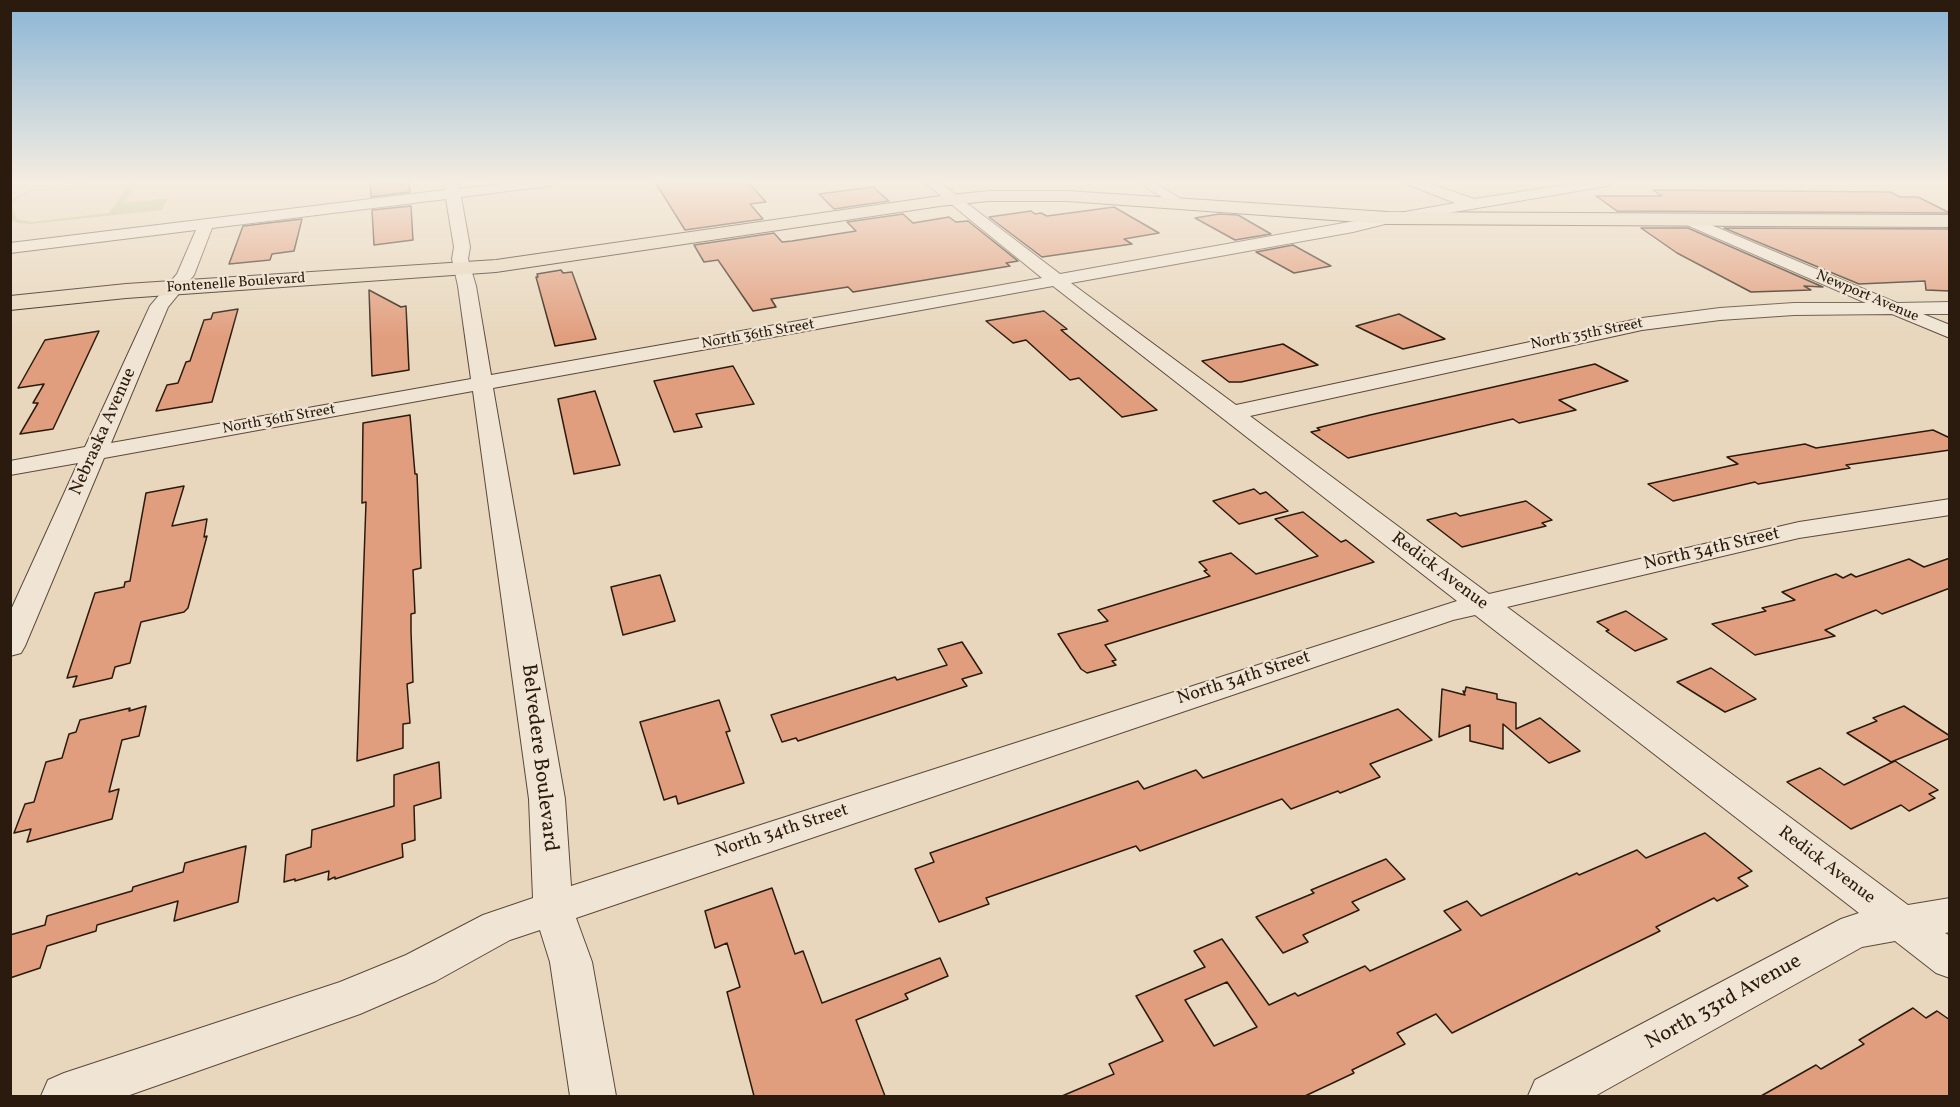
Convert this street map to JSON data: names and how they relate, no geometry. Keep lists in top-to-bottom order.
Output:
{
  "streets": {
    "main road": ["Fontenelle Boulevard"],
    "street": [
      "Newport Avenue",
      "North 36th Street",
      "North 35th Street",
      "Nebraska Avenue",
      "North 34th Street",
      "Redick Avenue",
      "Belvedere Boulevard",
      "North 33rd Avenue"
    ]
  },
  "crossings": [
    ["Fontenelle Boulevard", "Nebraska Avenue"],
    ["Fontenelle Boulevard", "Belvedere Boulevard"],
    ["Newport Avenue", "North 35th Street"],
    ["North 36th Street", "Nebraska Avenue"],
    ["North 36th Street", "Redick Avenue"],
    ["North 36th Street", "Belvedere Boulevard"],
    ["North 35th Street", "Redick Avenue"],
    ["North 34th Street", "Redick Avenue"],
    ["North 34th Street", "Belvedere Boulevard"],
    ["Redick Avenue", "North 33rd Avenue"]
  ]
}
